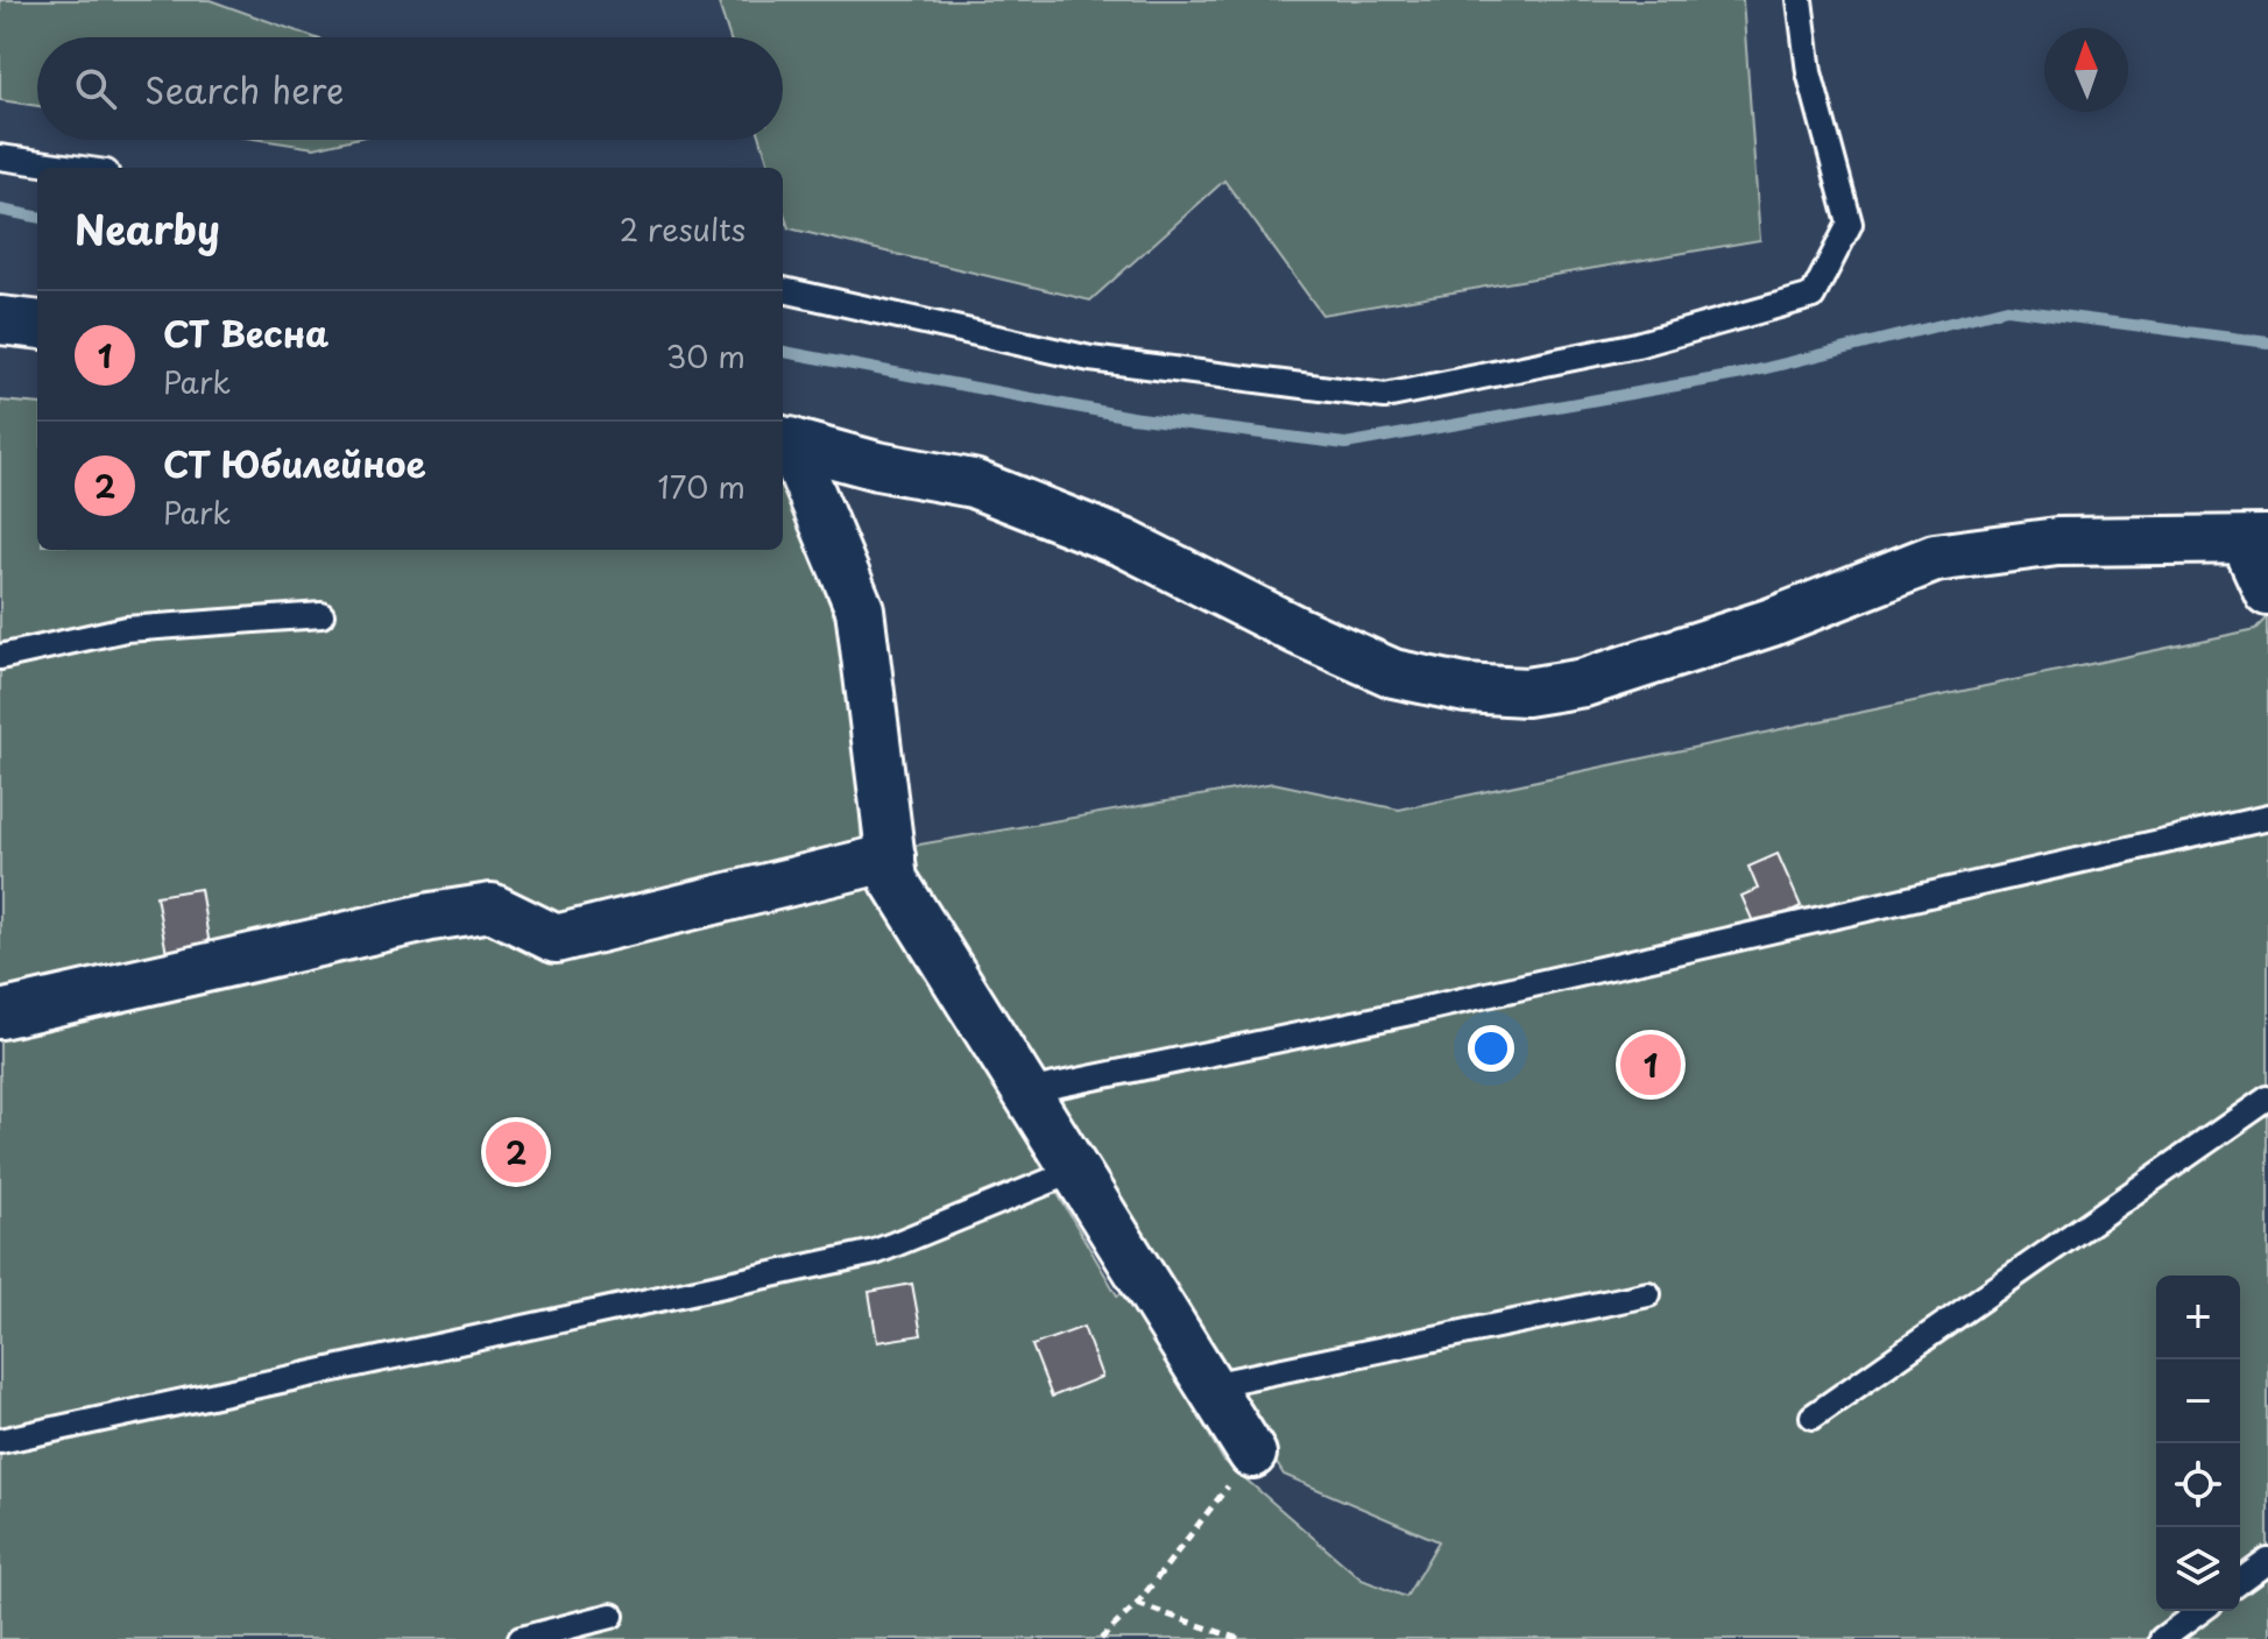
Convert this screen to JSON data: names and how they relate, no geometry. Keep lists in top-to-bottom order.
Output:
{
  "north": "top",
  "page": {
    "search": "Search here",
    "heading": ["Nearby", "2 results"],
    "list": [
      {
        "mark": "1",
        "name": "СТ Весна",
        "note": "Park",
        "value": "30 m"
      },
      {
        "mark": "2",
        "name": "СТ Юбилейное",
        "note": "Park",
        "value": "170 m"
      }
    ],
    "pins": ["1", "2"],
    "map_buttons": ["+", "−"]
  }
}
